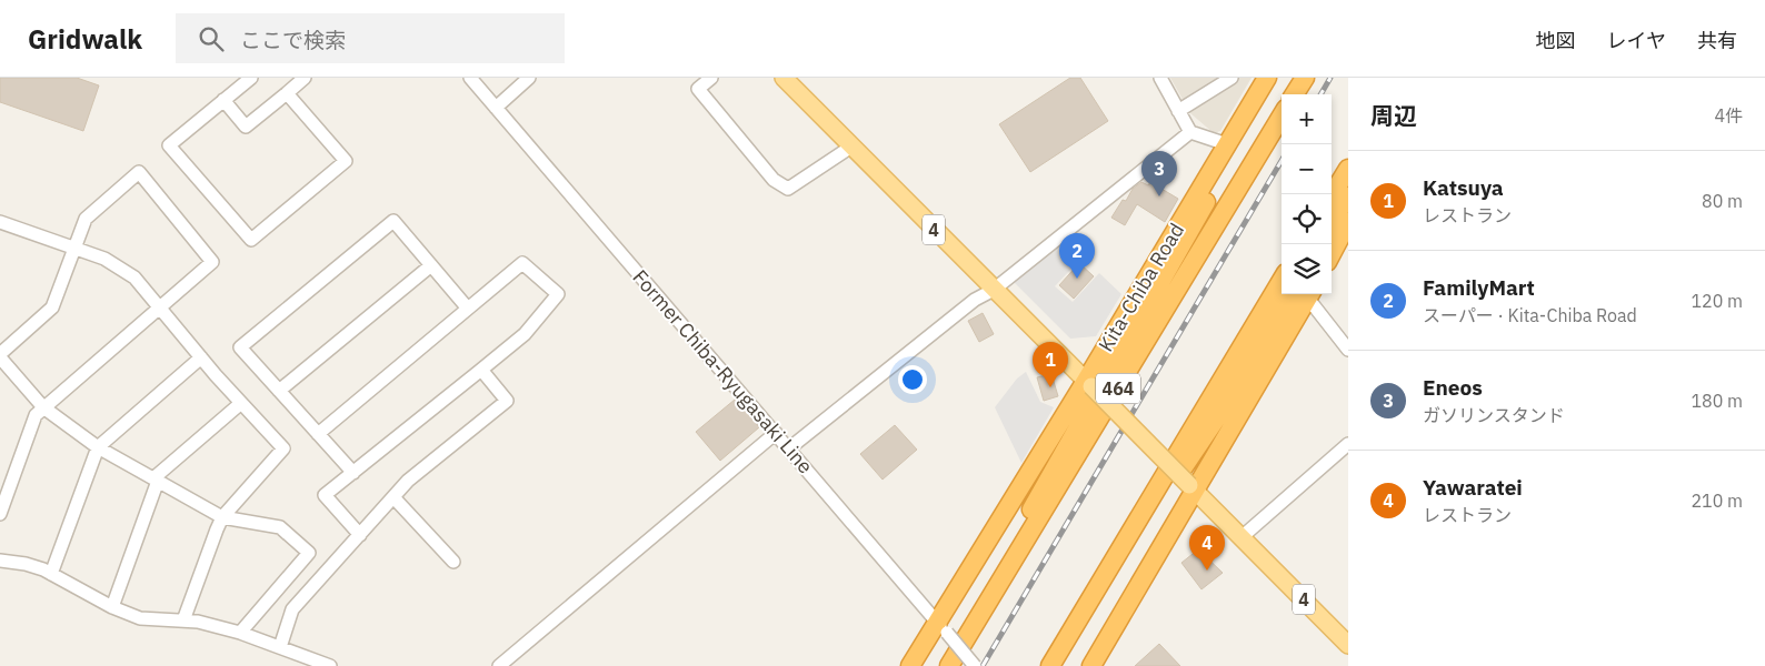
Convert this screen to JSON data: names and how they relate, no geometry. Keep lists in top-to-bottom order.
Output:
{
  "streets": {
    "highway": ["Kita-Chiba Road", "464"],
    "main road": ["4"],
    "street": ["Former Chiba-Ryugasaki Line"]
  },
  "crossings": [
    ["4", "Kita-Chiba Road"],
    ["Kita-Chiba Road", "Former Chiba-Ryugasaki Line"]
  ],
  "page": {
    "header": "Gridwalk",
    "search": "ここで検索",
    "nav": ["地図", "レイヤ", "共有"],
    "heading": ["周辺", "4件"],
    "map_buttons": ["+", "−"],
    "list": [
      {
        "mark": "1",
        "name": "Katsuya",
        "note": "レストラン",
        "value": "80 m"
      },
      {
        "mark": "2",
        "name": "FamilyMart",
        "note": "スーパー · Kita-Chiba Road",
        "value": "120 m"
      },
      {
        "mark": "3",
        "name": "Eneos",
        "note": "ガソリンスタンド",
        "value": "180 m"
      },
      {
        "mark": "4",
        "name": "Yawaratei",
        "note": "レストラン",
        "value": "210 m"
      }
    ],
    "pins": [
      "3",
      "2",
      "1",
      "4"
    ]
  }
}
